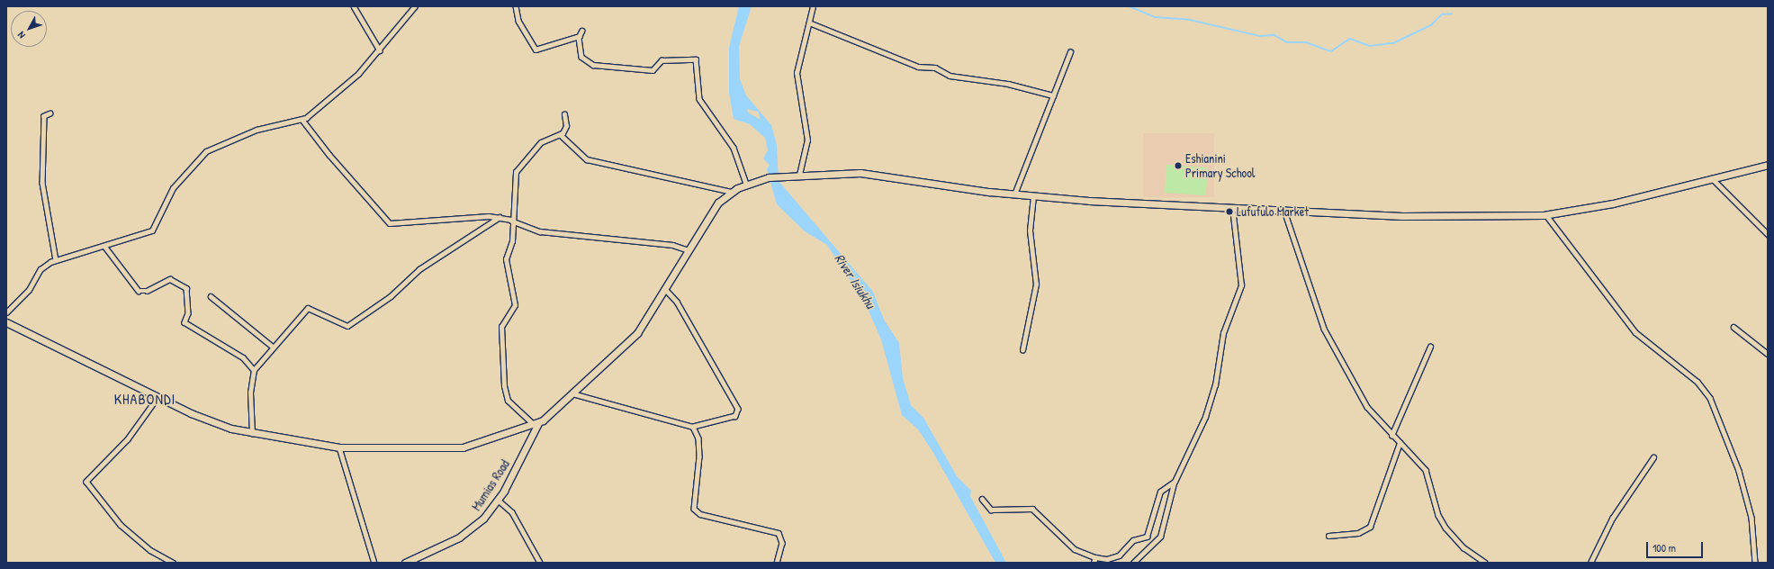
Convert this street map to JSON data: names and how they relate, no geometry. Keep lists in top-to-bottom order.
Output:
{
  "streets": {
    "street": ["Mumias Road"]
  },
  "districts": ["KHABONDI"],
  "water": ["River Isiukhu"],
  "places": ["Eshianini Primary School", "Lufufulo Market"],
  "scale_bar": "100 m",
  "north": "bottom left"
}
